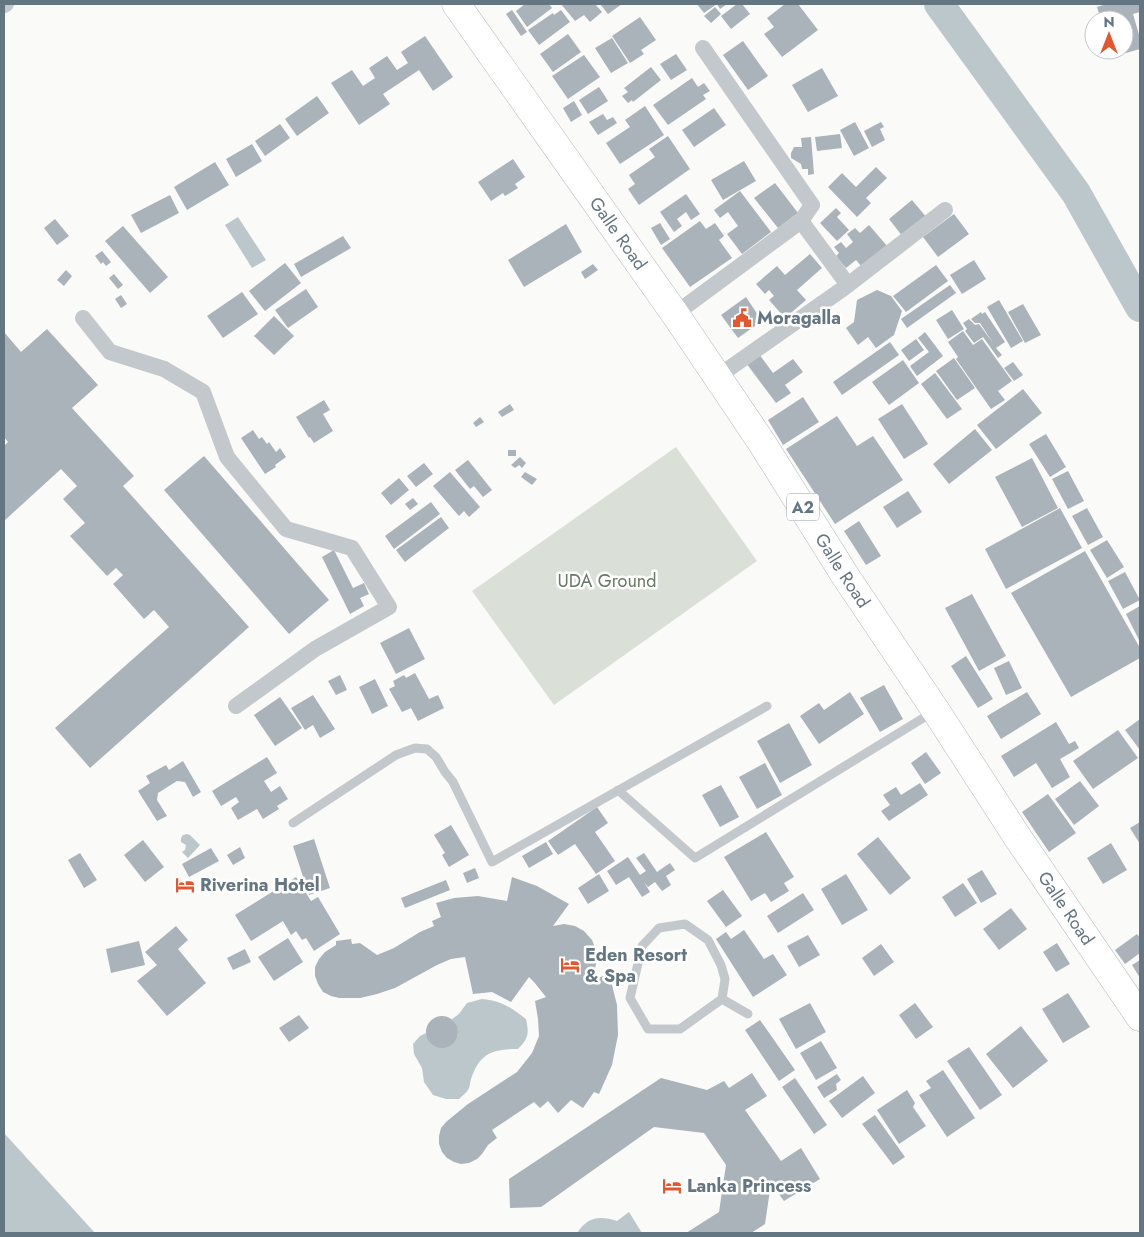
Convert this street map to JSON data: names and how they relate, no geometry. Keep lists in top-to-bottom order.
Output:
{
  "streets": {
    "highway": ["Galle Road", "A2"]
  },
  "parks": ["UDA Ground"],
  "places": {
    "public building": ["Moragalla"],
    "hotel": ["Riverina Hotel", "Eden Resort & Spa", "Lanka Princess"]
  },
  "north": "top"
}
